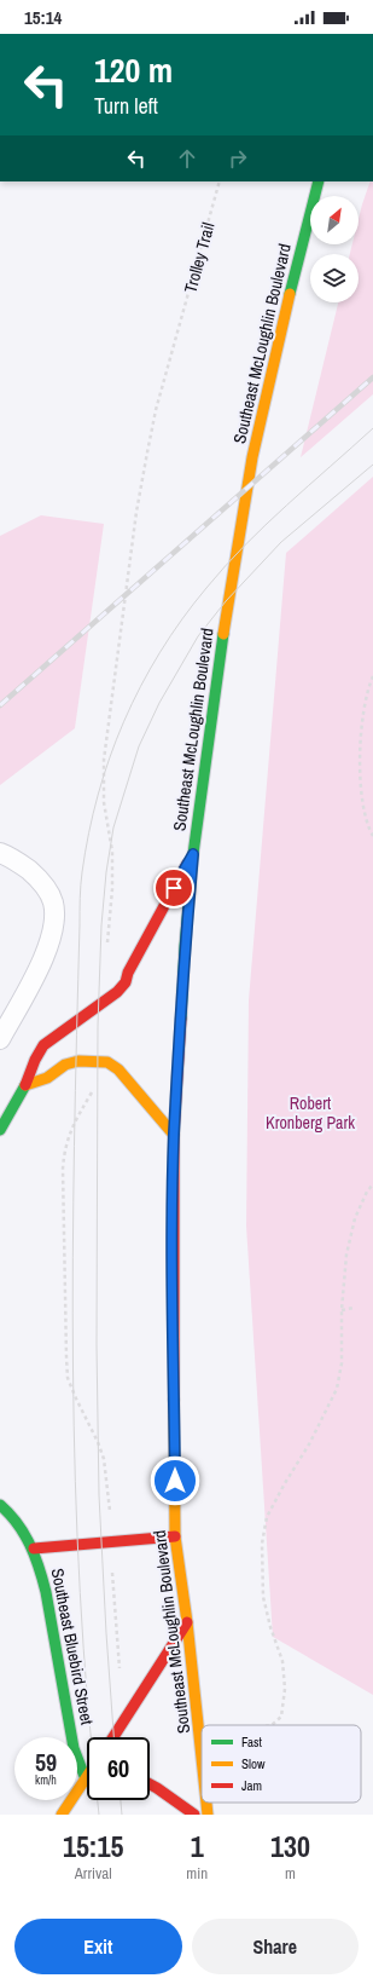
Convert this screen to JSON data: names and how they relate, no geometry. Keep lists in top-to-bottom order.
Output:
{
  "streets": {
    "main road": ["Southeast McLoughlin Boulevard", "Southeast Bluebird Street"],
    "path": ["Trolley Trail"]
  },
  "crossings": [
    ["Southeast McLoughlin Boulevard", "Southeast Bluebird Street"]
  ],
  "parks": ["Robert Kronberg Park"],
  "legend": ["Fast", "Slow", "Jam"],
  "north": "top right",
  "page": {
    "status": "15:14",
    "turn": ["120 m", "Turn left"],
    "speed": "59 km/h",
    "limit": "60",
    "eta": [
      "15:15",
      "Arrival",
      "1",
      "min",
      "130",
      "m"
    ],
    "buttons": ["Exit", "Share"]
  }
}
